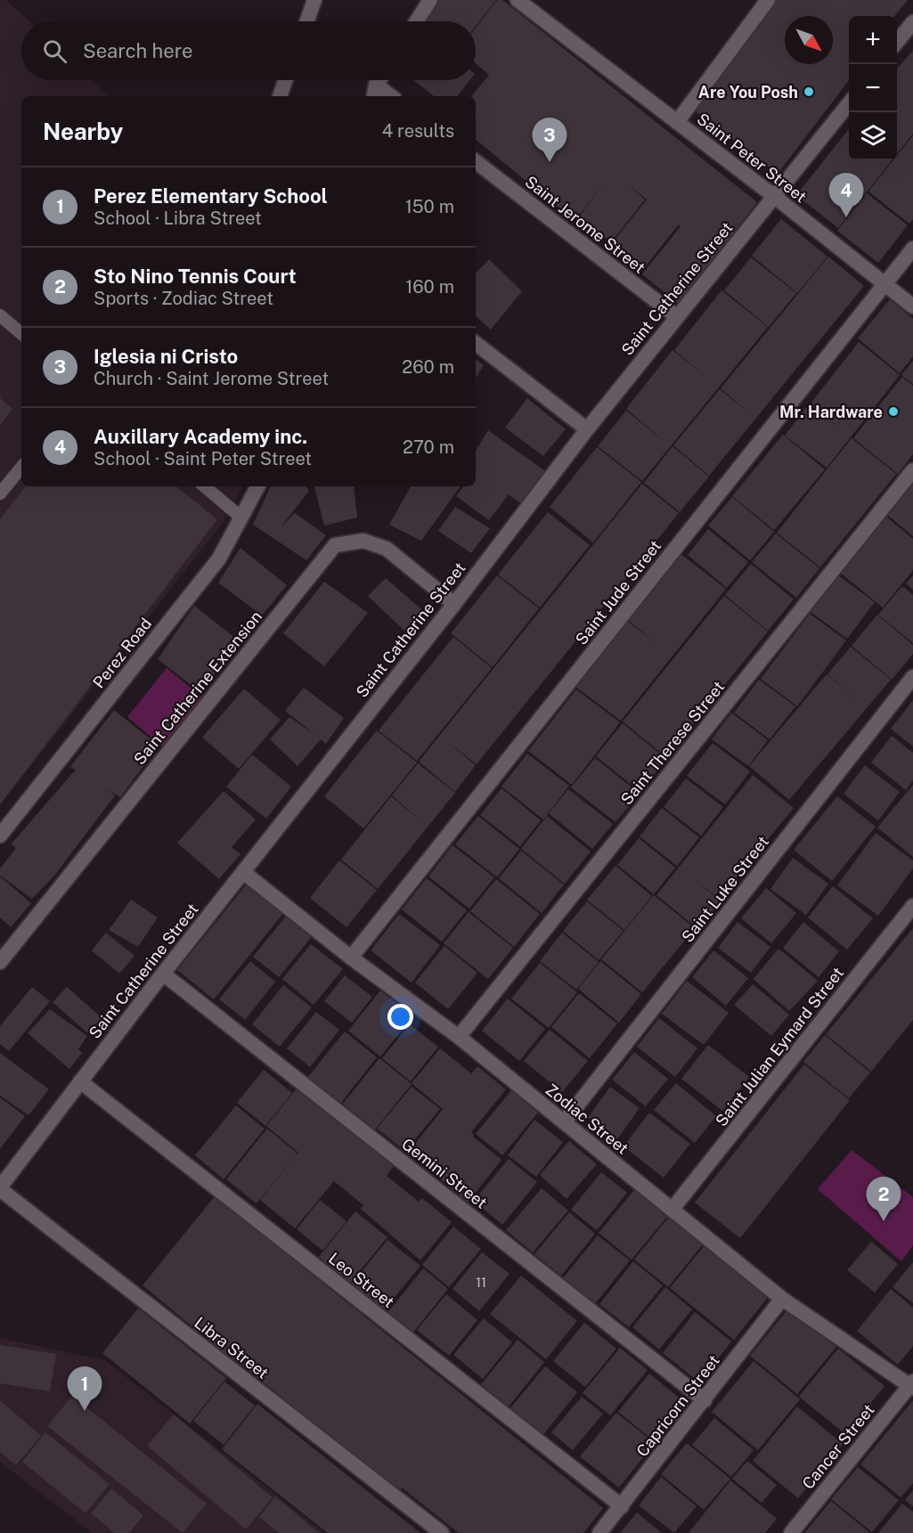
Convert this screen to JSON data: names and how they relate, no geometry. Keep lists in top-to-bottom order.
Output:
{
  "streets": {
    "street": [
      "Saint Peter Street",
      "Saint Jerome Street",
      "Saint Catherine Street",
      "Saint Jude Street",
      "Perez Road",
      "Saint Catherine Extension",
      "Saint Therese Street",
      "Saint Luke Street",
      "Saint Julian Eymard Street",
      "Zodiac Street",
      "Gemini Street",
      "Leo Street",
      "Libra Street",
      "Capricorn Street",
      "Cancer Street"
    ]
  },
  "crossings": [
    ["Saint Peter Street", "Saint Catherine Street"],
    ["Saint Peter Street", "Saint Jude Street"],
    ["Saint Jerome Street", "Saint Catherine Street"],
    ["Saint Catherine Street", "Saint Catherine Extension"],
    ["Saint Catherine Street", "Zodiac Street"],
    ["Saint Catherine Street", "Gemini Street"],
    ["Saint Catherine Street", "Leo Street"],
    ["Saint Catherine Street", "Libra Street"],
    ["Saint Jude Street", "Zodiac Street"],
    ["Saint Therese Street", "Zodiac Street"],
    ["Saint Luke Street", "Zodiac Street"],
    ["Saint Julian Eymard Street", "Zodiac Street"],
    ["Zodiac Street", "Capricorn Street"],
    ["Zodiac Street", "Cancer Street"],
    ["Gemini Street", "Capricorn Street"],
    ["Leo Street", "Capricorn Street"]
  ],
  "places": ["Are You Posh", "Mr. Hardware"],
  "house_numbers": ["11"],
  "north": "bottom right",
  "page": {
    "map_buttons": ["+", "−"],
    "search": "Search here",
    "heading": ["Nearby", "4 results"],
    "pins": [
      "3",
      "4",
      "2",
      "1"
    ],
    "list": [
      {
        "mark": "1",
        "name": "Perez Elementary School",
        "note": "School · Libra Street",
        "value": "150 m"
      },
      {
        "mark": "2",
        "name": "Sto Nino Tennis Court",
        "note": "Sports · Zodiac Street",
        "value": "160 m"
      },
      {
        "mark": "3",
        "name": "Iglesia ni Cristo",
        "note": "Church · Saint Jerome Street",
        "value": "260 m"
      },
      {
        "mark": "4",
        "name": "Auxillary Academy inc.",
        "note": "School · Saint Peter Street",
        "value": "270 m"
      }
    ]
  }
}
